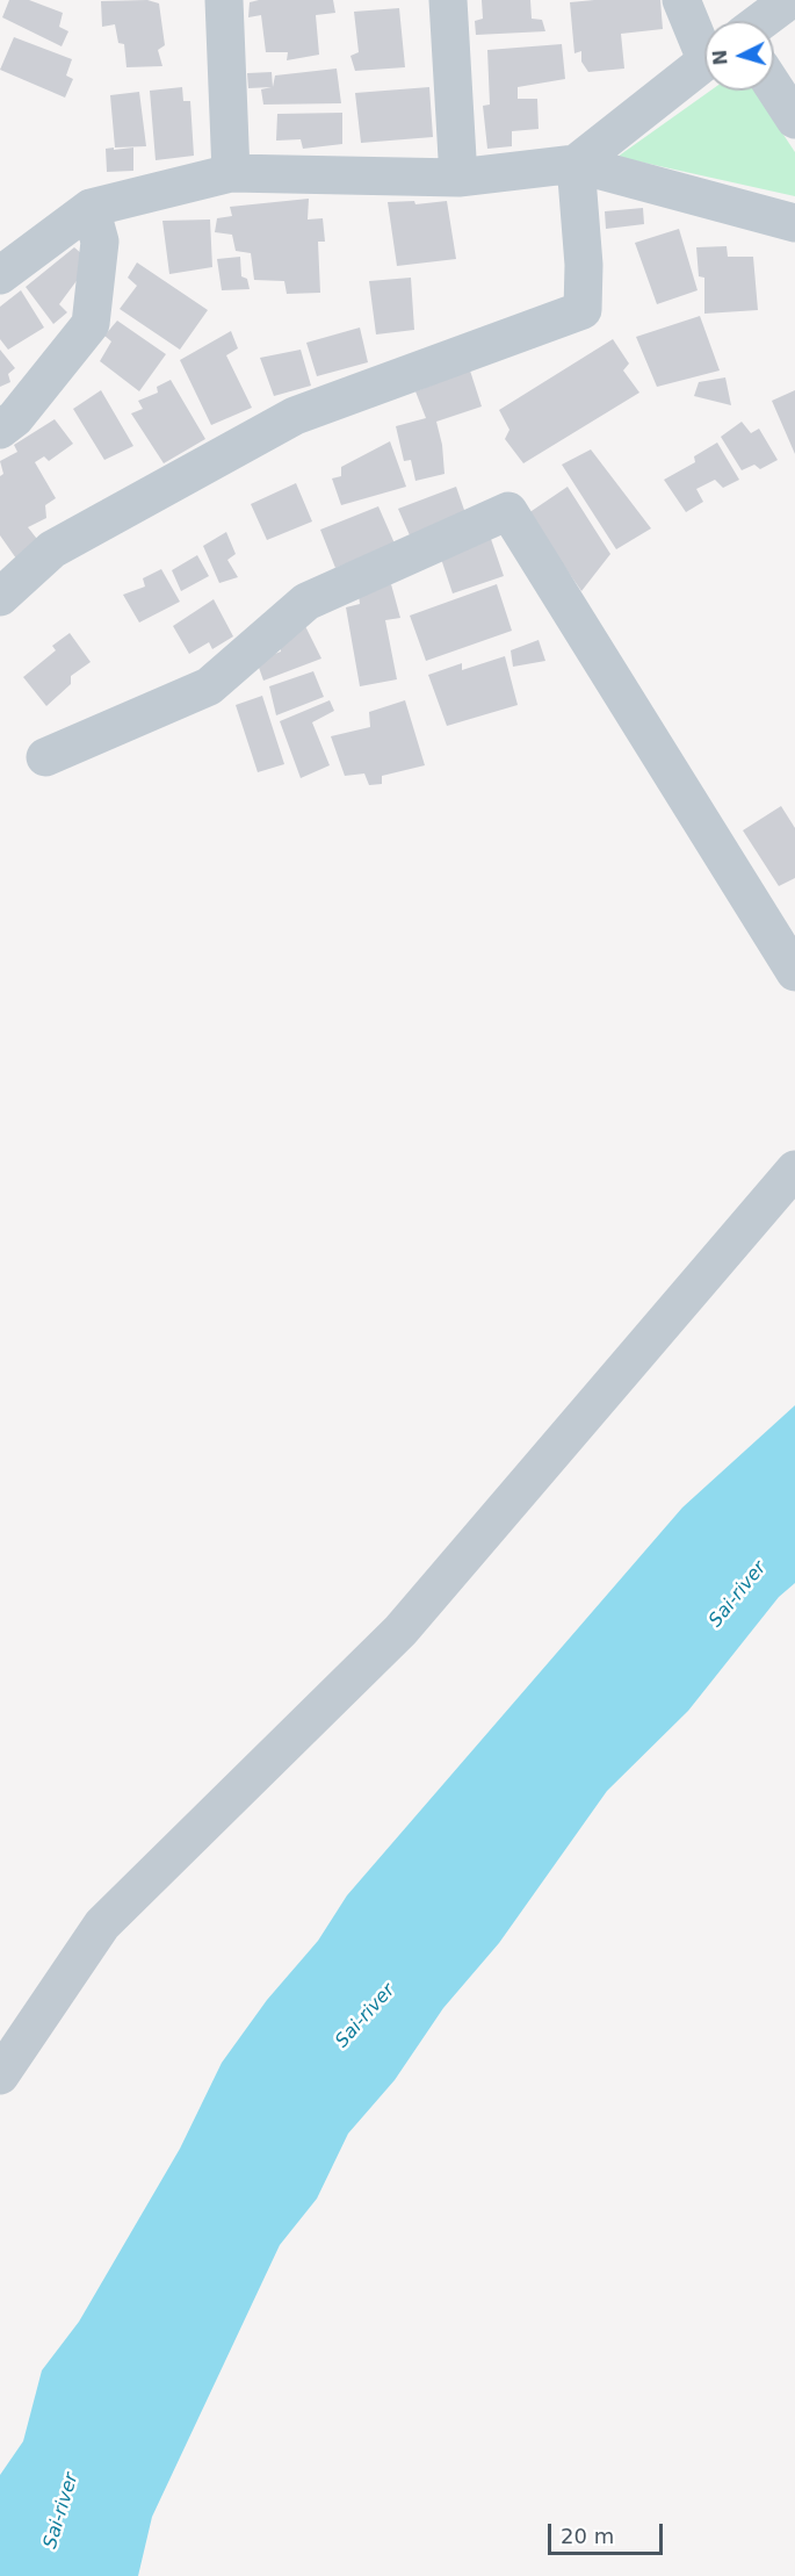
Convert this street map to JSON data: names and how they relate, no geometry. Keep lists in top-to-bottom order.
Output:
{
  "water": ["Sai-river"],
  "scale_bar": "20 m",
  "north": "left"
}
